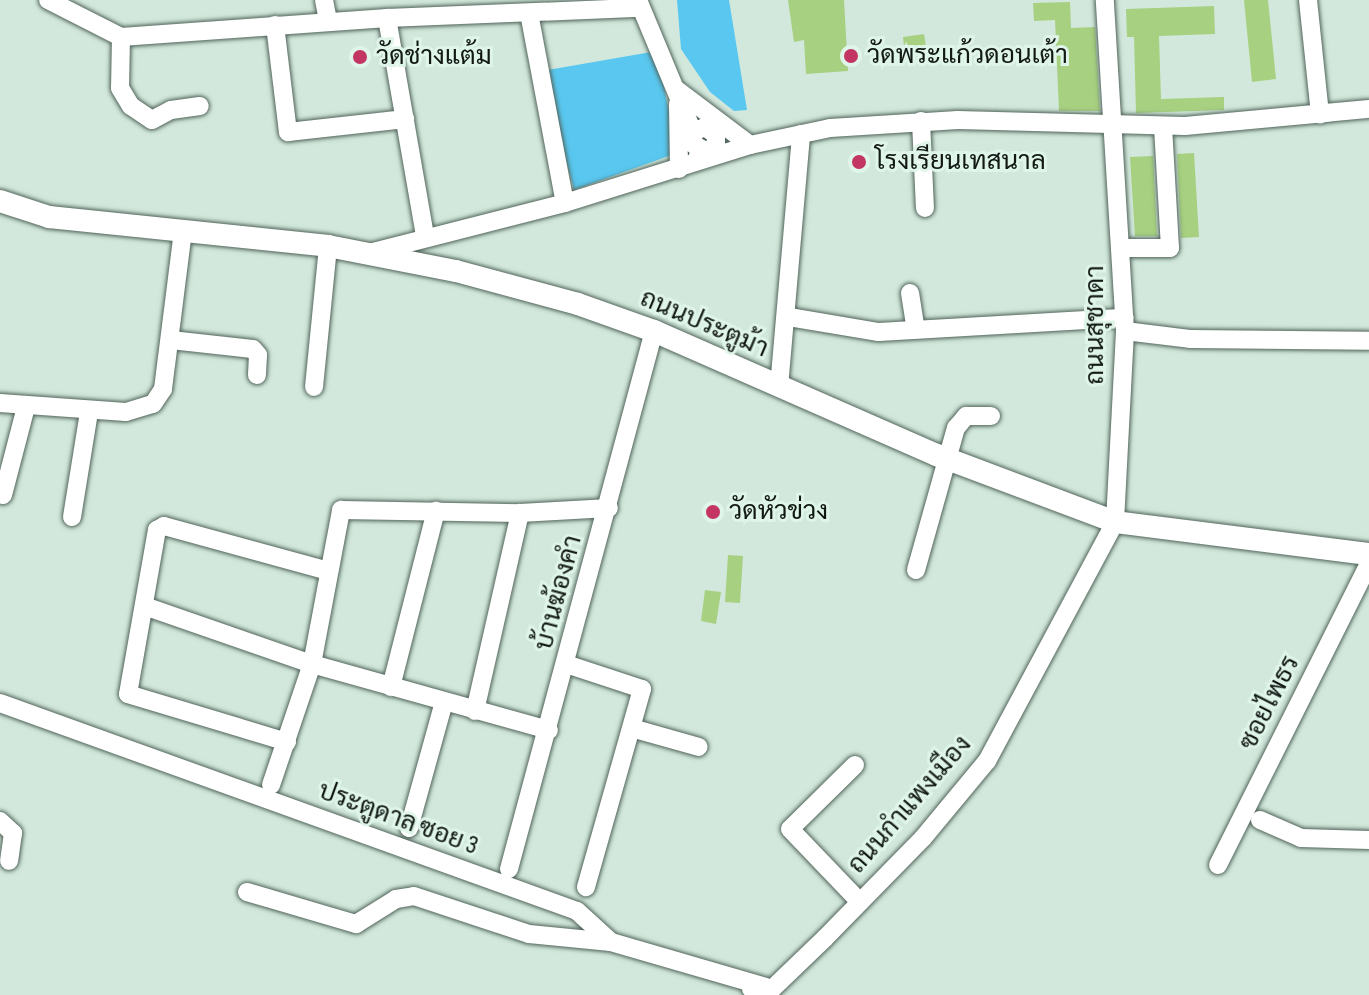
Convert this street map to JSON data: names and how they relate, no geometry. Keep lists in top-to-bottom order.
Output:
{
  "streets": {
    "main road": ["ถนนประตูม้า"],
    "street": [
      "ถนนสุชาดา",
      "บ้านฆ้องคำ",
      "ซอยไพธร",
      "ถนนกำแพงเมือง",
      "ประตูดาล ซอย 3"
    ]
  },
  "crossings": [
    ["ถนนประตูม้า", "ถนนสุชาดา"],
    ["ถนนประตูม้า", "บ้านฆ้องคำ"],
    ["ถนนประตูม้า", "ถนนกำแพงเมือง"],
    ["ถนนสุชาดา", "ถนนกำแพงเมือง"],
    ["ถนนกำแพงเมือง", "ประตูดาล ซอย 3"]
  ],
  "places": [
    "วัดพระแก้วดอนเต้า",
    "วัดช่างแต้ม",
    "โรงเรียนเทสนาล",
    "วัดหัวข่วง"
  ]
}
